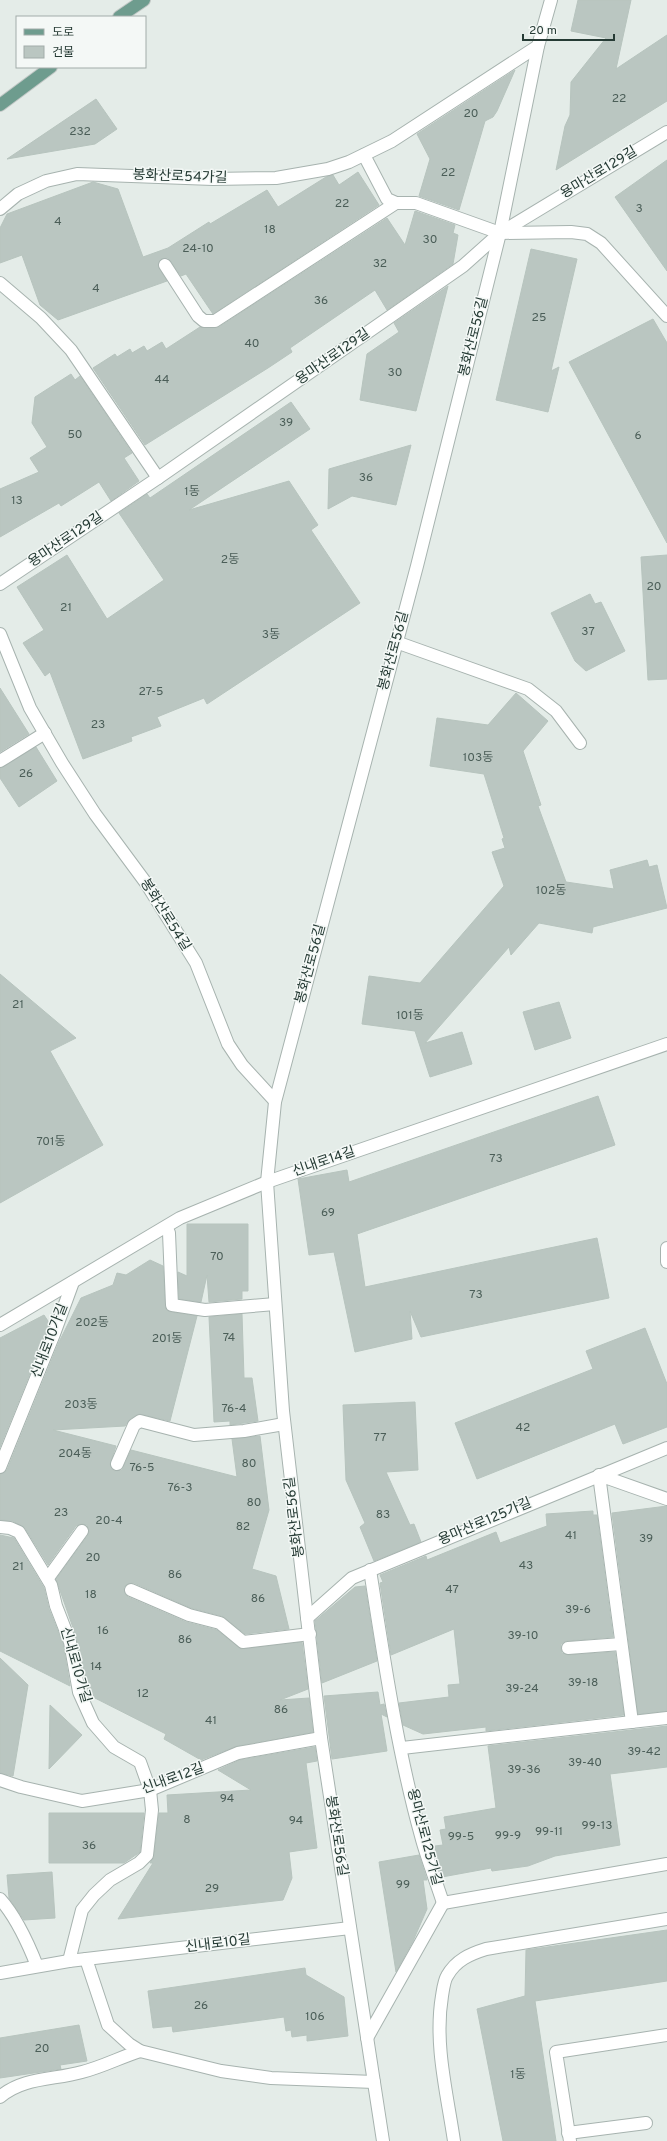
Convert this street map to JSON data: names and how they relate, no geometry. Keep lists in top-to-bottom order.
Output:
{
  "streets": {
    "street": [
      "용마산로129길",
      "봉화산로54가길",
      "봉화산로56길",
      "봉화산로54길",
      "신내로14길",
      "신내로10가길",
      "용마산로125가길",
      "신내로12길",
      "신내로10길"
    ]
  },
  "crossings": [
    ["용마산로129길", "봉화산로56길"],
    ["봉화산로54가길", "봉화산로56길"],
    ["봉화산로56길", "봉화산로54길"],
    ["봉화산로56길", "신내로14길"],
    ["봉화산로56길", "용마산로125가길"],
    ["봉화산로56길", "신내로12길"],
    ["봉화산로56길", "신내로10길"],
    ["신내로14길", "신내로10가길"],
    ["신내로10가길", "신내로12길"],
    ["신내로10가길", "신내로10길"]
  ],
  "house_numbers": [
    "22",
    "20",
    "232",
    "22",
    "22",
    "3",
    "4",
    "18",
    "30",
    "24-10",
    "32",
    "4",
    "36",
    "25",
    "40",
    "30",
    "44",
    "39",
    "50",
    "6",
    "36",
    "1동",
    "13",
    "2동",
    "20",
    "21",
    "37",
    "3동",
    "27-5",
    "23",
    "103동",
    "26",
    "102동",
    "21",
    "101동",
    "701동",
    "73",
    "69",
    "70",
    "73",
    "202동",
    "74",
    "201동",
    "203동",
    "76-4",
    "42",
    "77",
    "204동",
    "80",
    "76-5",
    "76-3",
    "80",
    "23",
    "83",
    "20-4",
    "82",
    "41",
    "39",
    "20",
    "43",
    "21",
    "86",
    "47",
    "18",
    "86",
    "39-6",
    "16",
    "39-10",
    "86",
    "14",
    "39-18",
    "39-24",
    "12",
    "86",
    "41",
    "39-42",
    "39-40",
    "39-36",
    "94",
    "8",
    "94",
    "99-13",
    "99-11",
    "99-9",
    "99-5",
    "36",
    "99",
    "29",
    "26",
    "106",
    "20",
    "1동"
  ],
  "legend": ["도로", "건물"],
  "scale_bar": "20 m"
}
